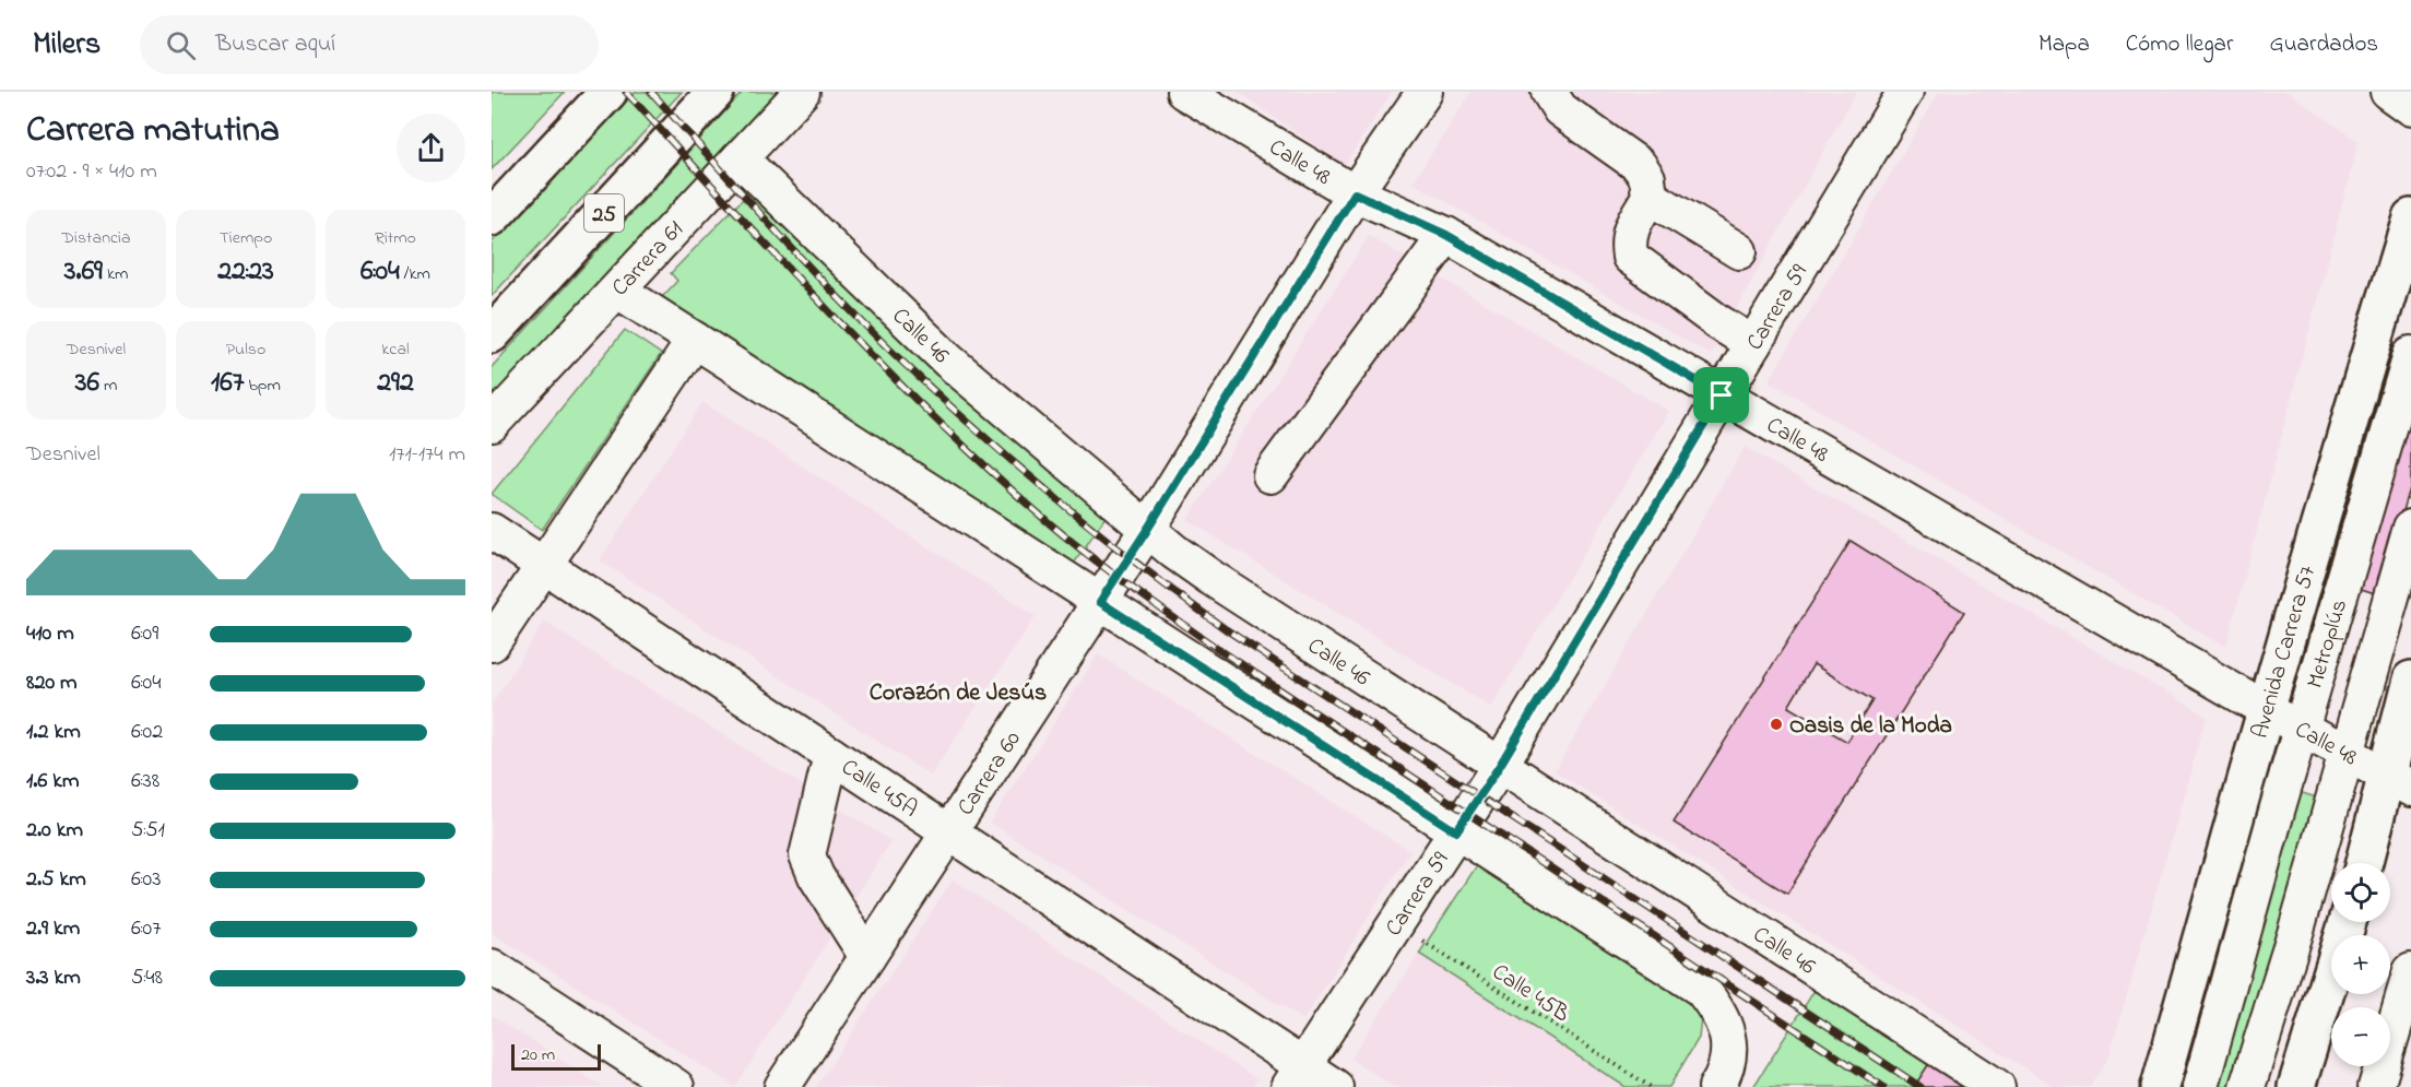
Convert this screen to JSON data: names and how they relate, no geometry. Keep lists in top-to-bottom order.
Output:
{
  "streets": {
    "main road": ["25", "Avenida Carrera 57"],
    "street": [
      "Calle 48",
      "Carrera 61",
      "Carrera 59",
      "Calle 46",
      "Metroplús",
      "Carrera 60",
      "Calle 45A"
    ],
    "path": ["Calle 45B"]
  },
  "crossings": [
    ["Calle 48", "Carrera 59"],
    ["Calle 48", "Metroplús"],
    ["Calle 48", "Avenida Carrera 57"],
    ["Calle 48", "Carrera 60"],
    ["Carrera 61", "Calle 46"],
    ["Carrera 59", "Calle 46"],
    ["Carrera 59", "Calle 45A"],
    ["Carrera 59", "Calle 45B"],
    ["Calle 46", "Carrera 60"],
    ["Carrera 60", "Calle 45A"]
  ],
  "districts": ["Corazón de Jesús"],
  "places": ["Oasis de la Moda"],
  "scale_bar": "20 m",
  "page": {
    "header": "Milers",
    "search": "Buscar aquí",
    "nav": ["Mapa", "Cómo llegar", "Guardados"],
    "heading": ["Carrera matutina", "07:02 · 9 × 410 m"],
    "stats": [
      ["Distancia", "3.69 km"],
      ["Tiempo", "22:23"],
      ["Ritmo", "6:04 /km"],
      ["Desnivel", "36 m"],
      ["Pulso", "167 bpm"],
      ["kcal", "292"]
    ],
    "chart": ["Desnivel", "171–174 m"],
    "list": [
      {
        "name": "410 m",
        "note": "6:09"
      },
      {
        "name": "820 m",
        "note": "6:04"
      },
      {
        "name": "1.2 km",
        "note": "6:02"
      },
      {
        "name": "1.6 km",
        "note": "6:38"
      },
      {
        "name": "2.0 km",
        "note": "5:51"
      },
      {
        "name": "2.5 km",
        "note": "6:03"
      },
      {
        "name": "2.9 km",
        "note": "6:07"
      },
      {
        "name": "3.3 km",
        "note": "5:48"
      }
    ],
    "map_buttons": ["+", "−"],
    "scale": "20 m"
  }
}
